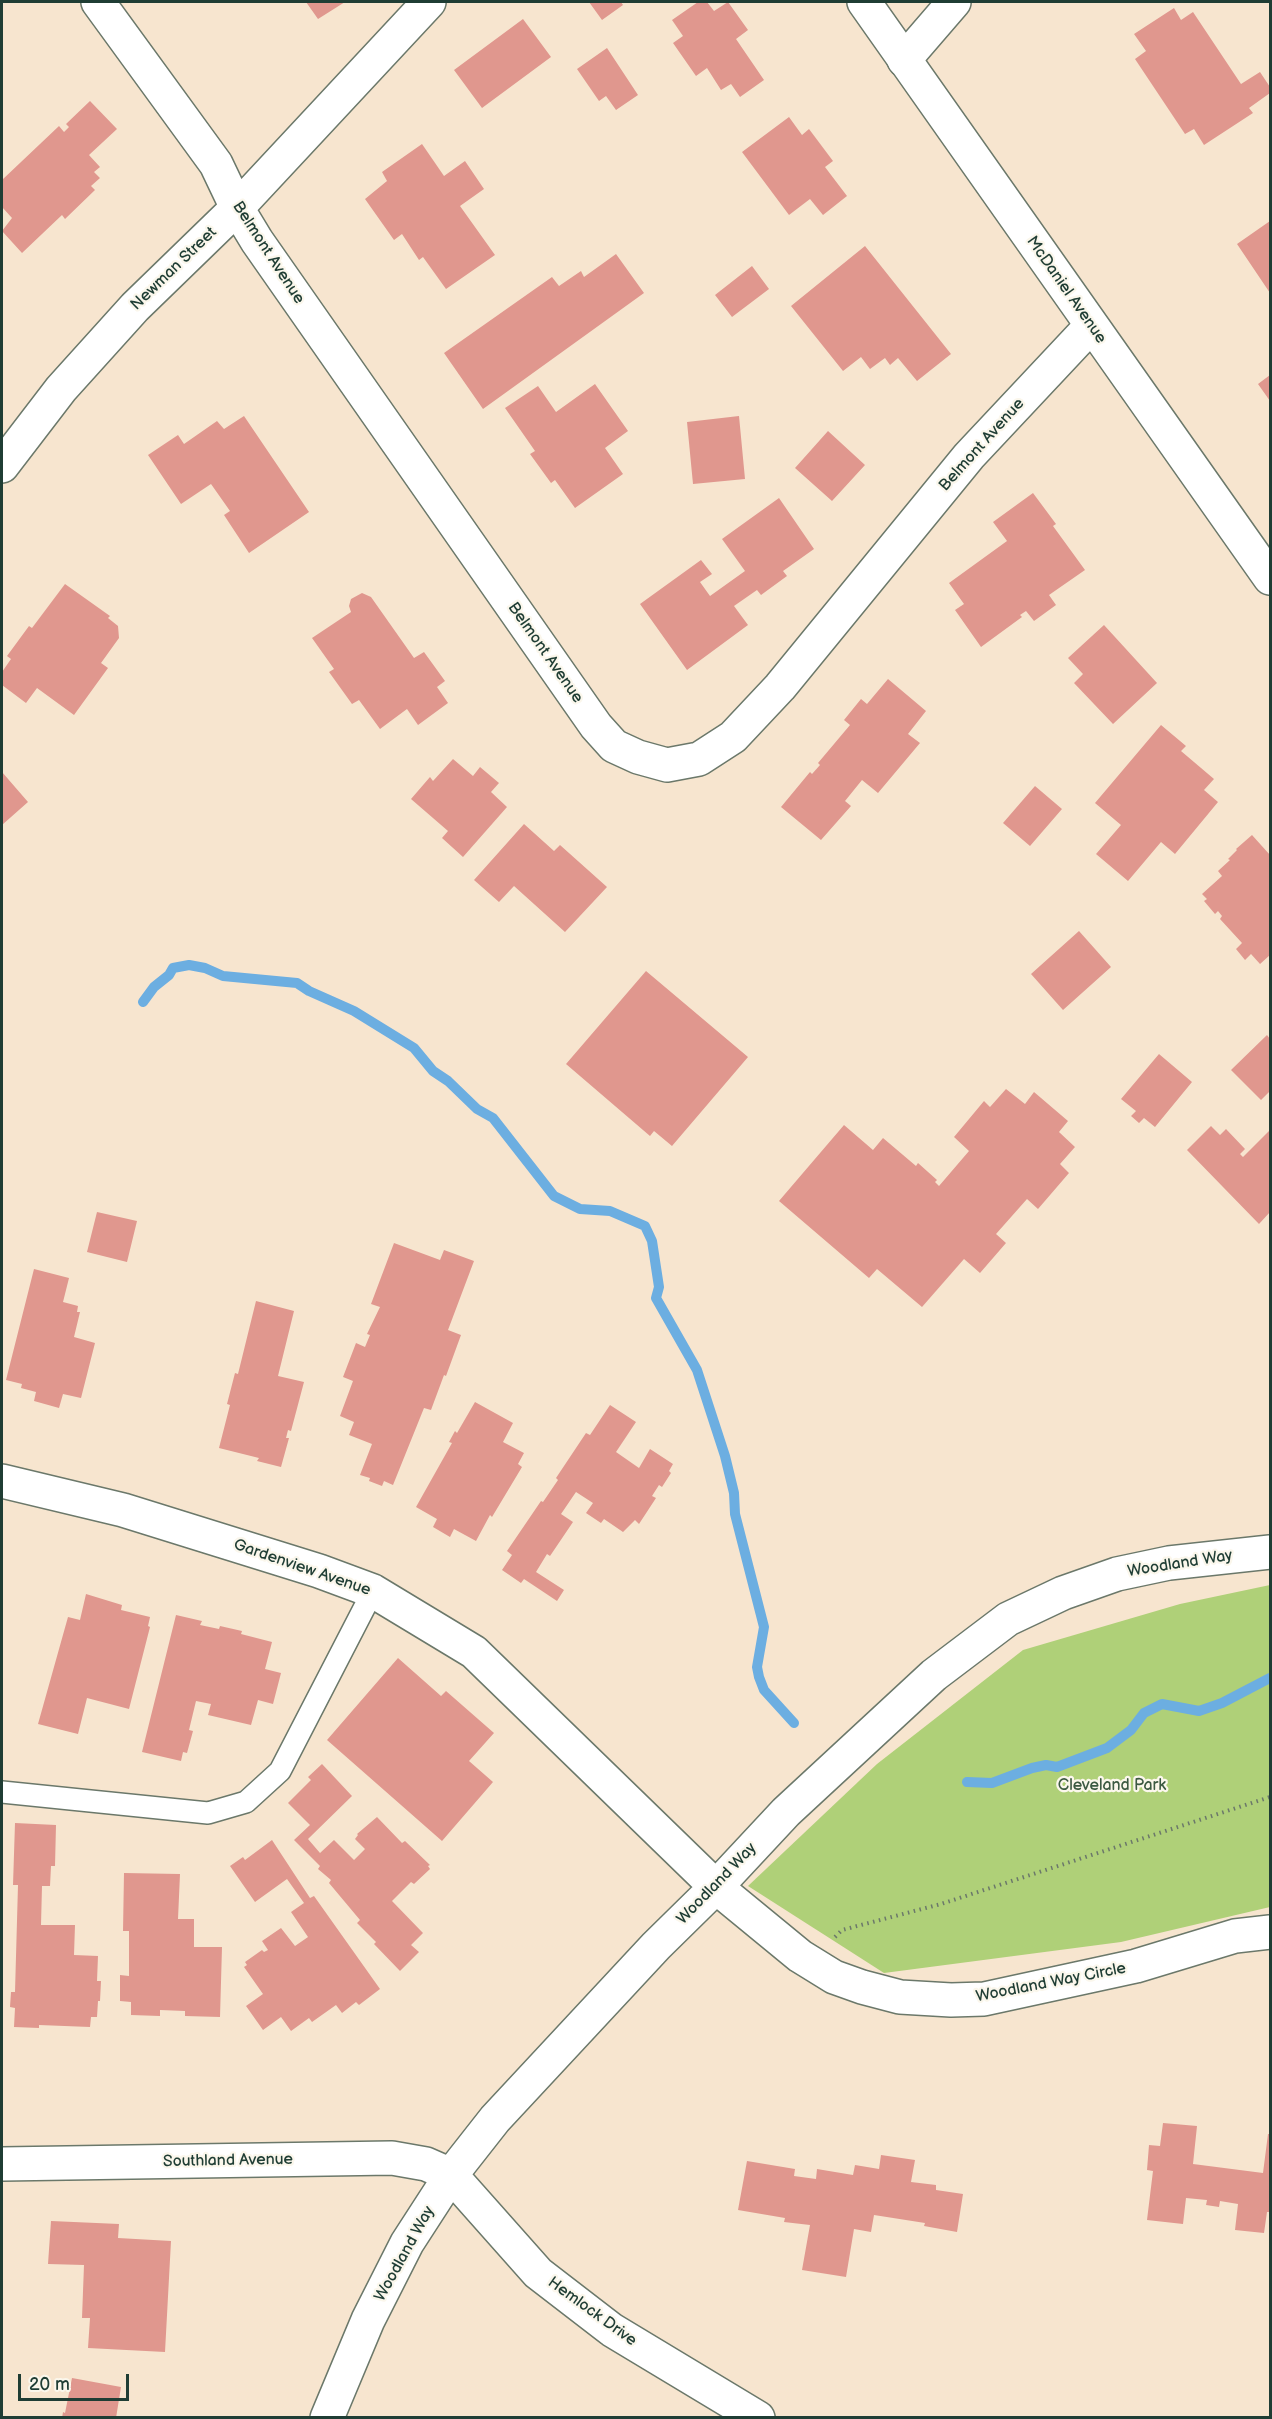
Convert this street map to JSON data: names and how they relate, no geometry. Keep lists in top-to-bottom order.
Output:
{
  "streets": {
    "street": [
      "Belmont Avenue",
      "Newman Street",
      "McDaniel Avenue",
      "Woodland Way",
      "Gardenview Avenue",
      "Woodland Way Circle",
      "Southland Avenue",
      "Hemlock Drive"
    ]
  },
  "crossings": [
    ["Belmont Avenue", "Newman Street"],
    ["Belmont Avenue", "McDaniel Avenue"],
    ["Woodland Way", "Gardenview Avenue"],
    ["Woodland Way", "Woodland Way Circle"],
    ["Woodland Way", "Southland Avenue"],
    ["Woodland Way", "Hemlock Drive"],
    ["Gardenview Avenue", "Woodland Way Circle"],
    ["Southland Avenue", "Hemlock Drive"]
  ],
  "parks": ["Cleveland Park"],
  "scale_bar": "20 m"
}
